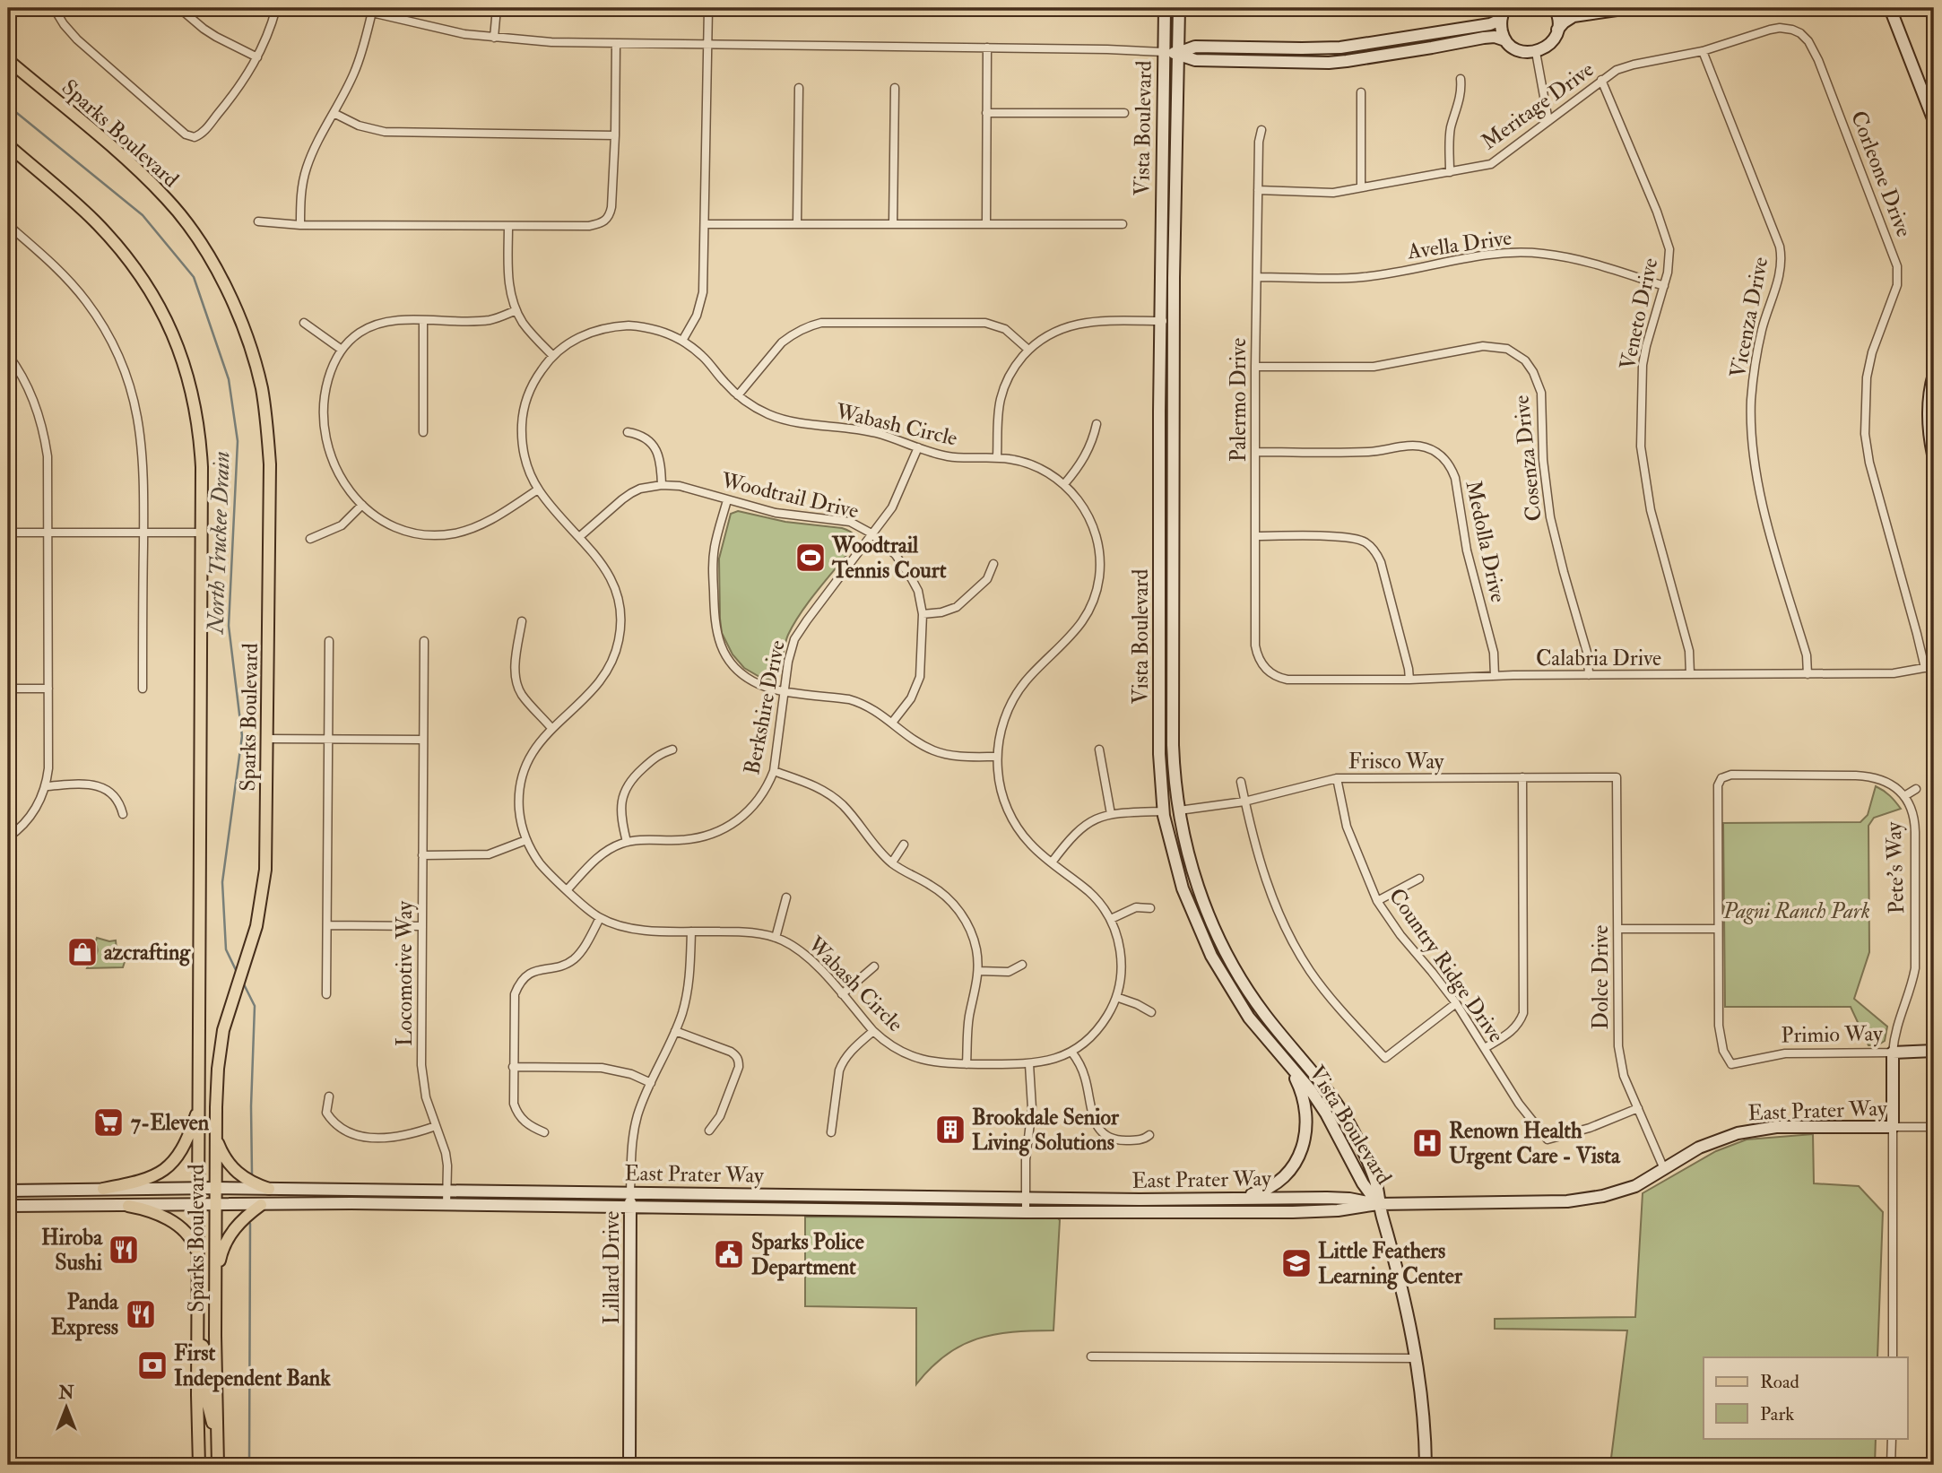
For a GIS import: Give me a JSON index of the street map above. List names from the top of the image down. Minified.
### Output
{"streets":{"main road":["Vista Boulevard","Sparks Boulevard","Pete's Way","Primio Way","East Prater Way","Lillard Drive"],"street":["Meritage Drive","Corleone Drive","Avella Drive","Veneto Drive","Vicenza Drive","Palermo Drive","Wabash Circle","Cosenza Drive","Woodtrail Drive","Medolla Drive","Calabria Drive","Berkshire Drive","Frisco Way","Country Ridge Drive","Locomotive Way","Dolce Drive"]},"crossings":[["Meritage Drive","Corleone Drive"],["Meritage Drive","Veneto Drive"],["Meritage Drive","Vicenza Drive"],["Meritage Drive","Palermo Drive"],["Vista Boulevard","Frisco Way"],["Vista Boulevard","East Prater Way"],["Sparks Boulevard","East Prater Way"],["Corleone Drive","Calabria Drive"],["Avella Drive","Veneto Drive"],["Avella Drive","Palermo Drive"],["Veneto Drive","Calabria Drive"],["Vicenza Drive","Calabria Drive"],["Palermo Drive","Cosenza Drive"],["Palermo Drive","Medolla Drive"],["Palermo Drive","Calabria Drive"],["Wabash Circle","Woodtrail Drive"],["Wabash Circle","Berkshire Drive"],["Wabash Circle","Lillard Drive"],["Cosenza Drive","Calabria Drive"],["Woodtrail Drive","Berkshire Drive"],["Medolla Drive","Calabria Drive"],["Frisco Way","Country Ridge Drive"],["Frisco Way","Dolce Drive"],["Pete's Way","Primio Way"],["Pete's Way","East Prater Way"],["Country Ridge Drive","Dolce Drive"],["Locomotive Way","East Prater Way"],["Dolce Drive","East Prater Way"],["East Prater Way","Lillard Drive"]],"water":["North Truckee Drain"],"parks":["Pagni Ranch Park"],"places":{"sports":["Woodtrail Tennis Court"],"shop":["azcrafting"],"supermarket":["7-Eleven"],"building":["Brookdale Senior Living Solutions"],"hospital":["Renown Health Urgent Care - Vista"],"restaurant":["Hiroba Sushi","Panda Express"],"public building":["Sparks Police Department"],"school or university":["Little Feathers Learning Center"],"bank":["First Independent Bank"]},"legend":["Road","Park"],"north":"top"}
